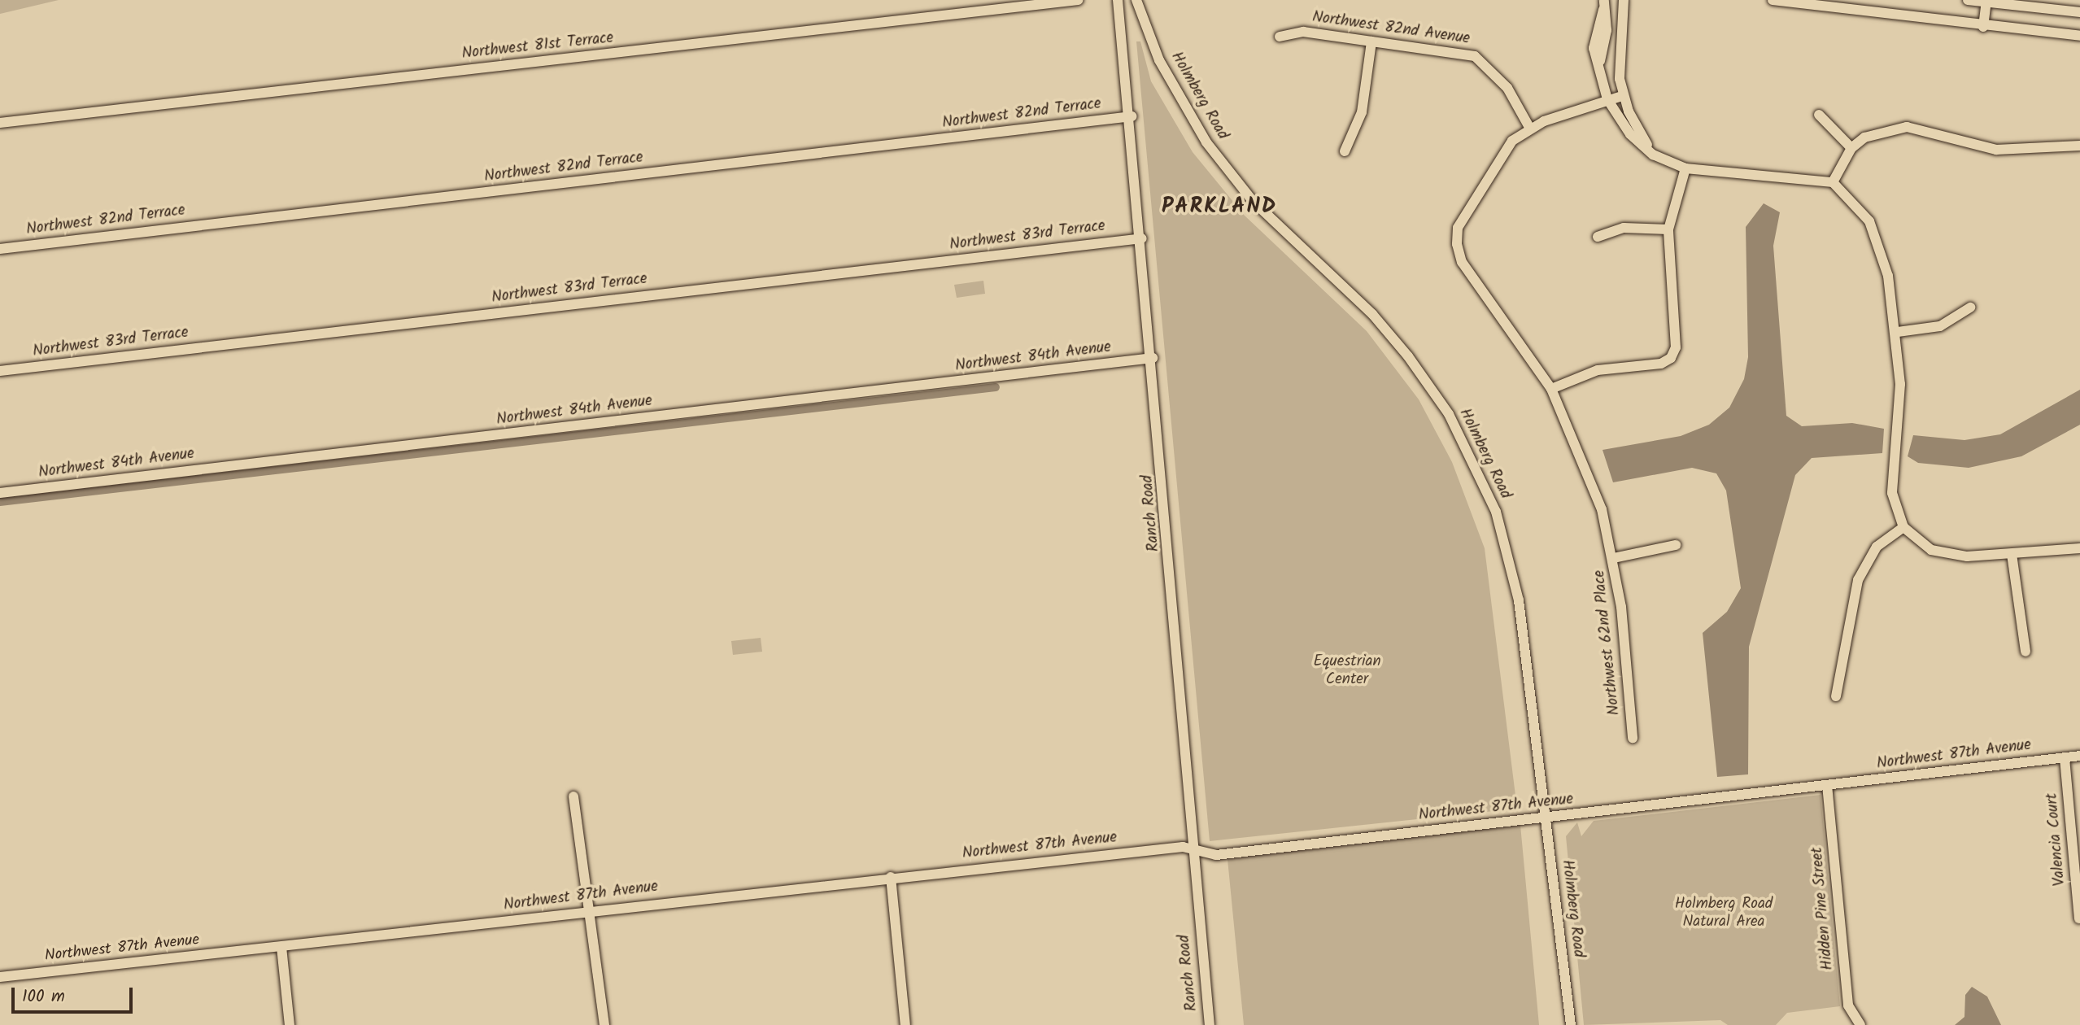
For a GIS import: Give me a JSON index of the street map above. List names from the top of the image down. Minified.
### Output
{"streets":{"street":["Northwest 82nd Avenue","Northwest 81st Terrace","Holmberg Road","Northwest 82nd Terrace","Northwest 83rd Terrace","Northwest 84th Avenue","Ranch Road","Northwest 62nd Place","Northwest 87th Avenue","Valencia Court","Hidden Pine Street"]},"crossings":[["Northwest 82nd Avenue","Northwest 62nd Place"],["Holmberg Road","Northwest 87th Avenue"],["Northwest 82nd Terrace","Ranch Road"],["Northwest 83rd Terrace","Ranch Road"],["Northwest 84th Avenue","Ranch Road"],["Ranch Road","Northwest 87th Avenue"],["Northwest 87th Avenue","Valencia Court"],["Northwest 87th Avenue","Hidden Pine Street"]],"districts":["PARKLAND"],"parks":["Equestrian Center","Holmberg Road Natural Area"],"scale_bar":"100 m"}
